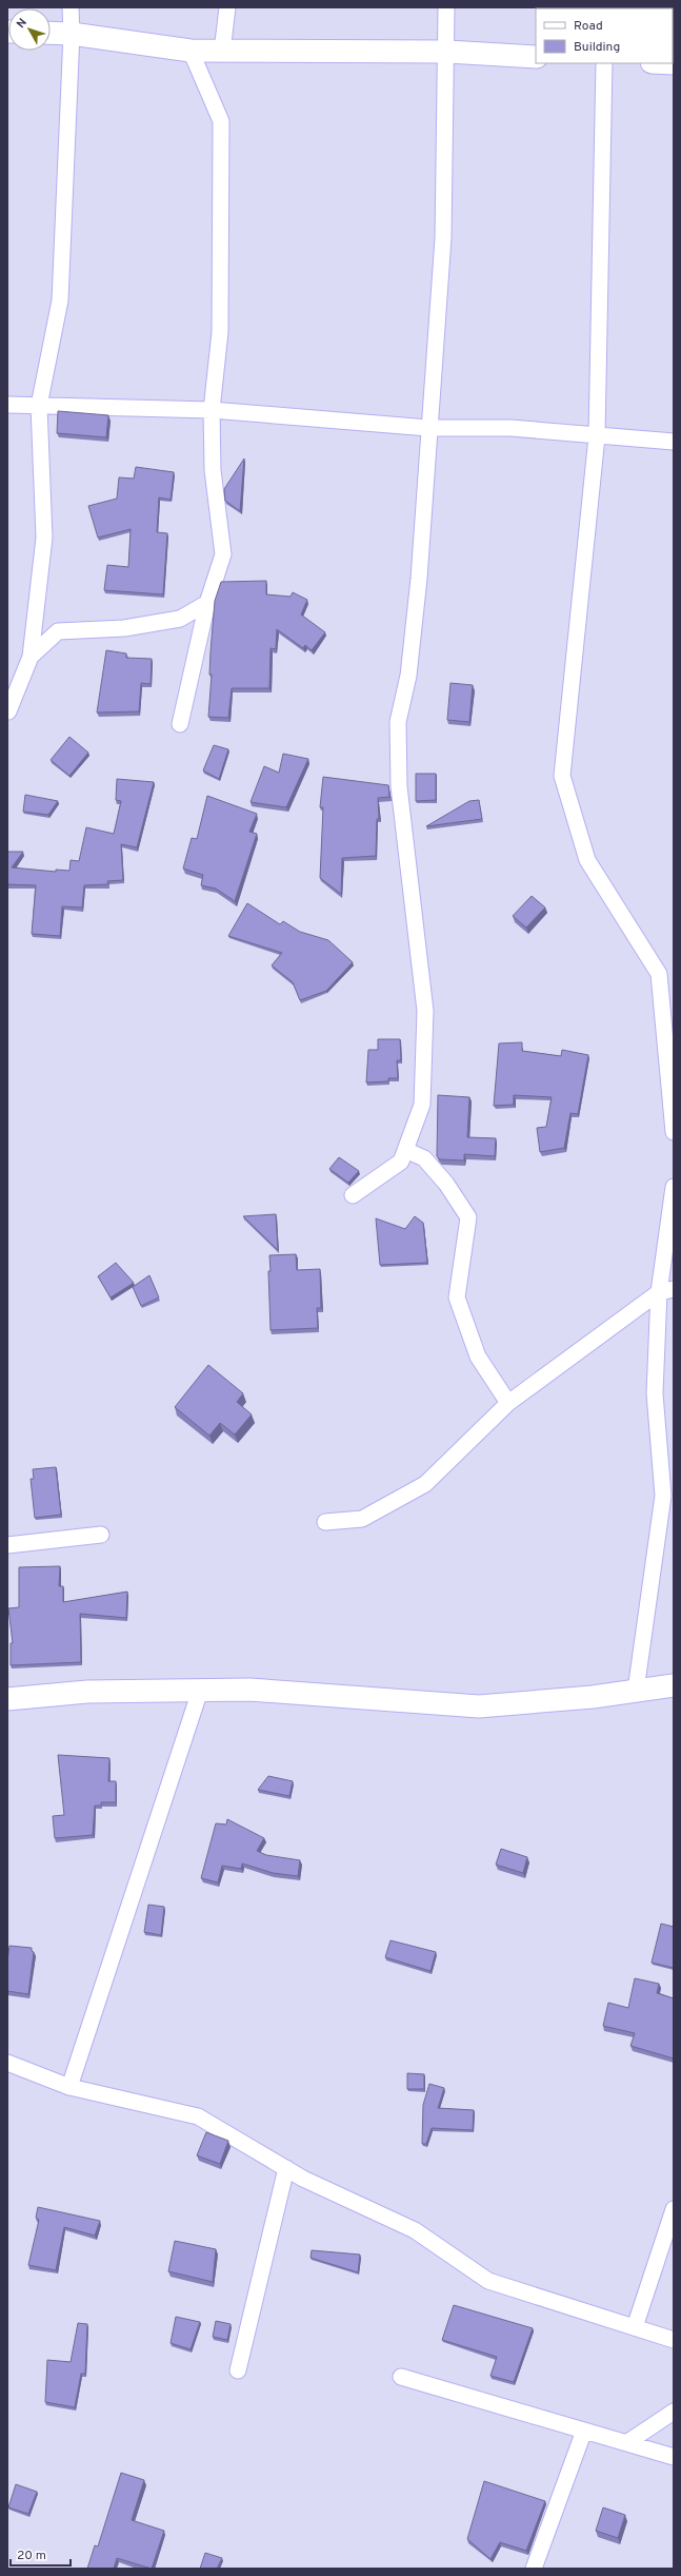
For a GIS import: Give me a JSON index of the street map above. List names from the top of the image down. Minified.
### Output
{"legend":["Road","Building"],"scale_bar":"20 m","north":"top left"}
